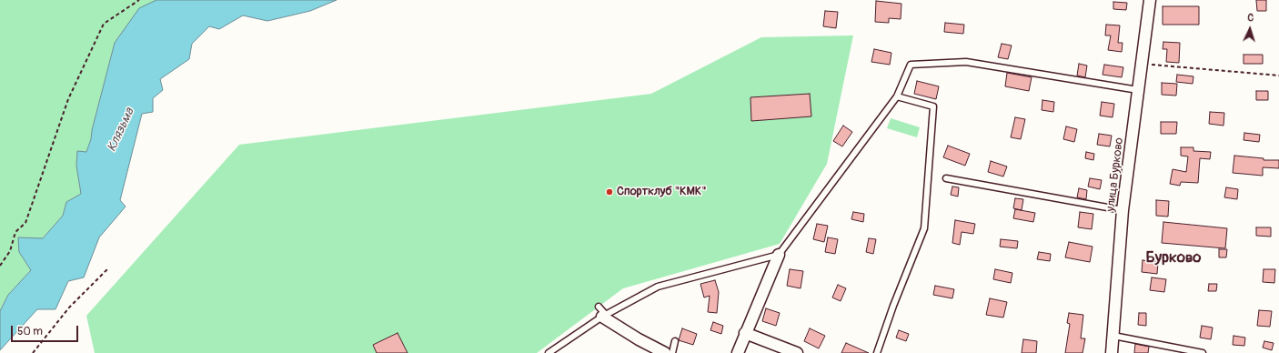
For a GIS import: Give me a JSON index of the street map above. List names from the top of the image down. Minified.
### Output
{"streets":{"street":["улица Бурково"]},"districts":["Бурково"],"water":["Клязьма"],"places":["Спортклуб \"КМК\""],"scale_bar":"50 m","north":"top"}
